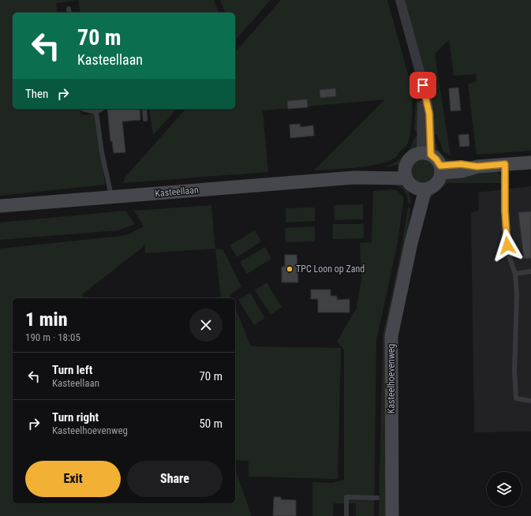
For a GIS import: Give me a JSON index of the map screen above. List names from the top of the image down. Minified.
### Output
{"streets":{"street":["Kasteellaan","Kasteelhoevenweg"]},"crossings":[["Kasteellaan","Kasteelhoevenweg"]],"places":["TPC Loon op Zand"],"page":{"turn":["70 m","Kasteellaan"],"then":"Then","heading":["1 min","190 m · 18:05"],"list":[{"name":"Turn left","note":"Kasteellaan","value":"70 m"},{"name":"Turn right","note":"Kasteelhoevenweg","value":"50 m"}],"buttons":["Exit","Share"]}}
